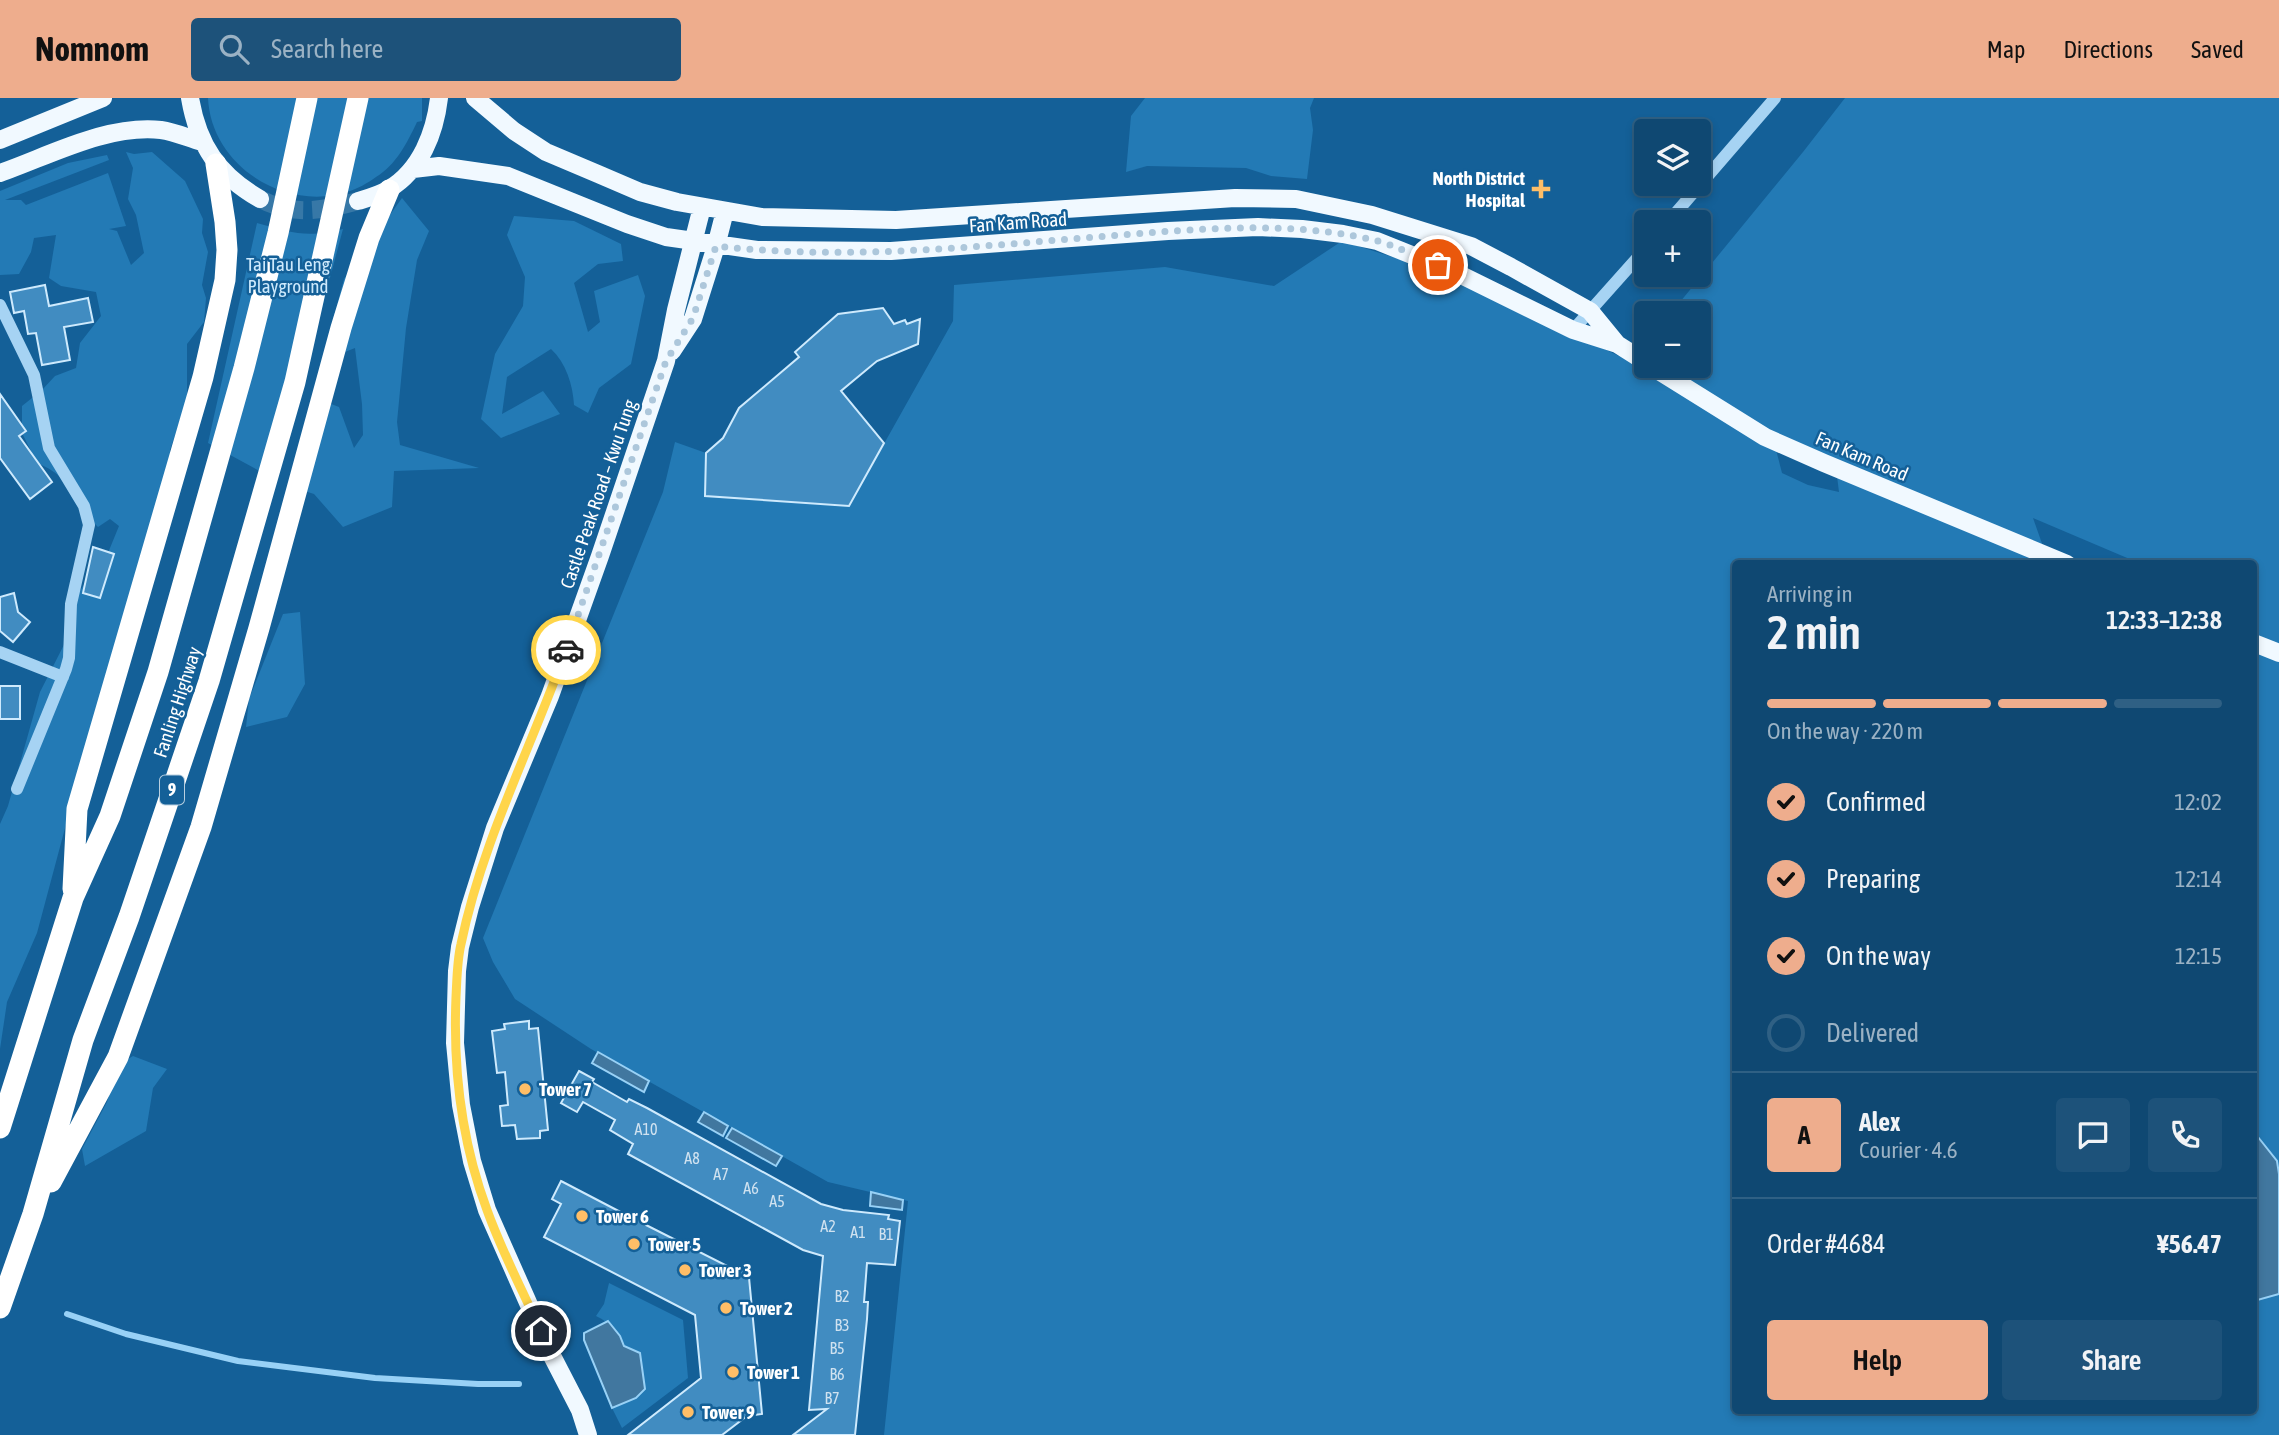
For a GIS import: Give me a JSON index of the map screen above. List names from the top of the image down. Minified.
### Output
{"streets":{"highway":["Fanling Highway","9"],"main road":["Fan Kam Road","Castle Peak Road – Kwu Tung"]},"crossings":[["Fan Kam Road","Castle Peak Road – Kwu Tung"]],"parks":["Tai Tau Leng Playground"],"places":{"health":["North District Hospital"],"other":["Tower 7","Tower 6","Tower 5","Tower 3","Tower 2","Tower 1","Tower 9"]},"house_numbers":["A10","A8","A7","A6","A5","A2","A1","B1","B2","B3","B5","B6","B7"],"page":{"header":"Nomnom","search":"Search here","nav":["Map","Directions","Saved"],"map_buttons":["+","−"],"heading":["2 min","Arriving in","12:33–12:38"],"panel":["Alex","Courier · 4.6","Order #4684","¥56.47"],"bar":"On the way · 220 m","list":[["Confirmed","12:02"],["Preparing","12:14"],["On the way","12:15"],"Delivered"],"round":"A","buttons":["Help","Share"]}}
